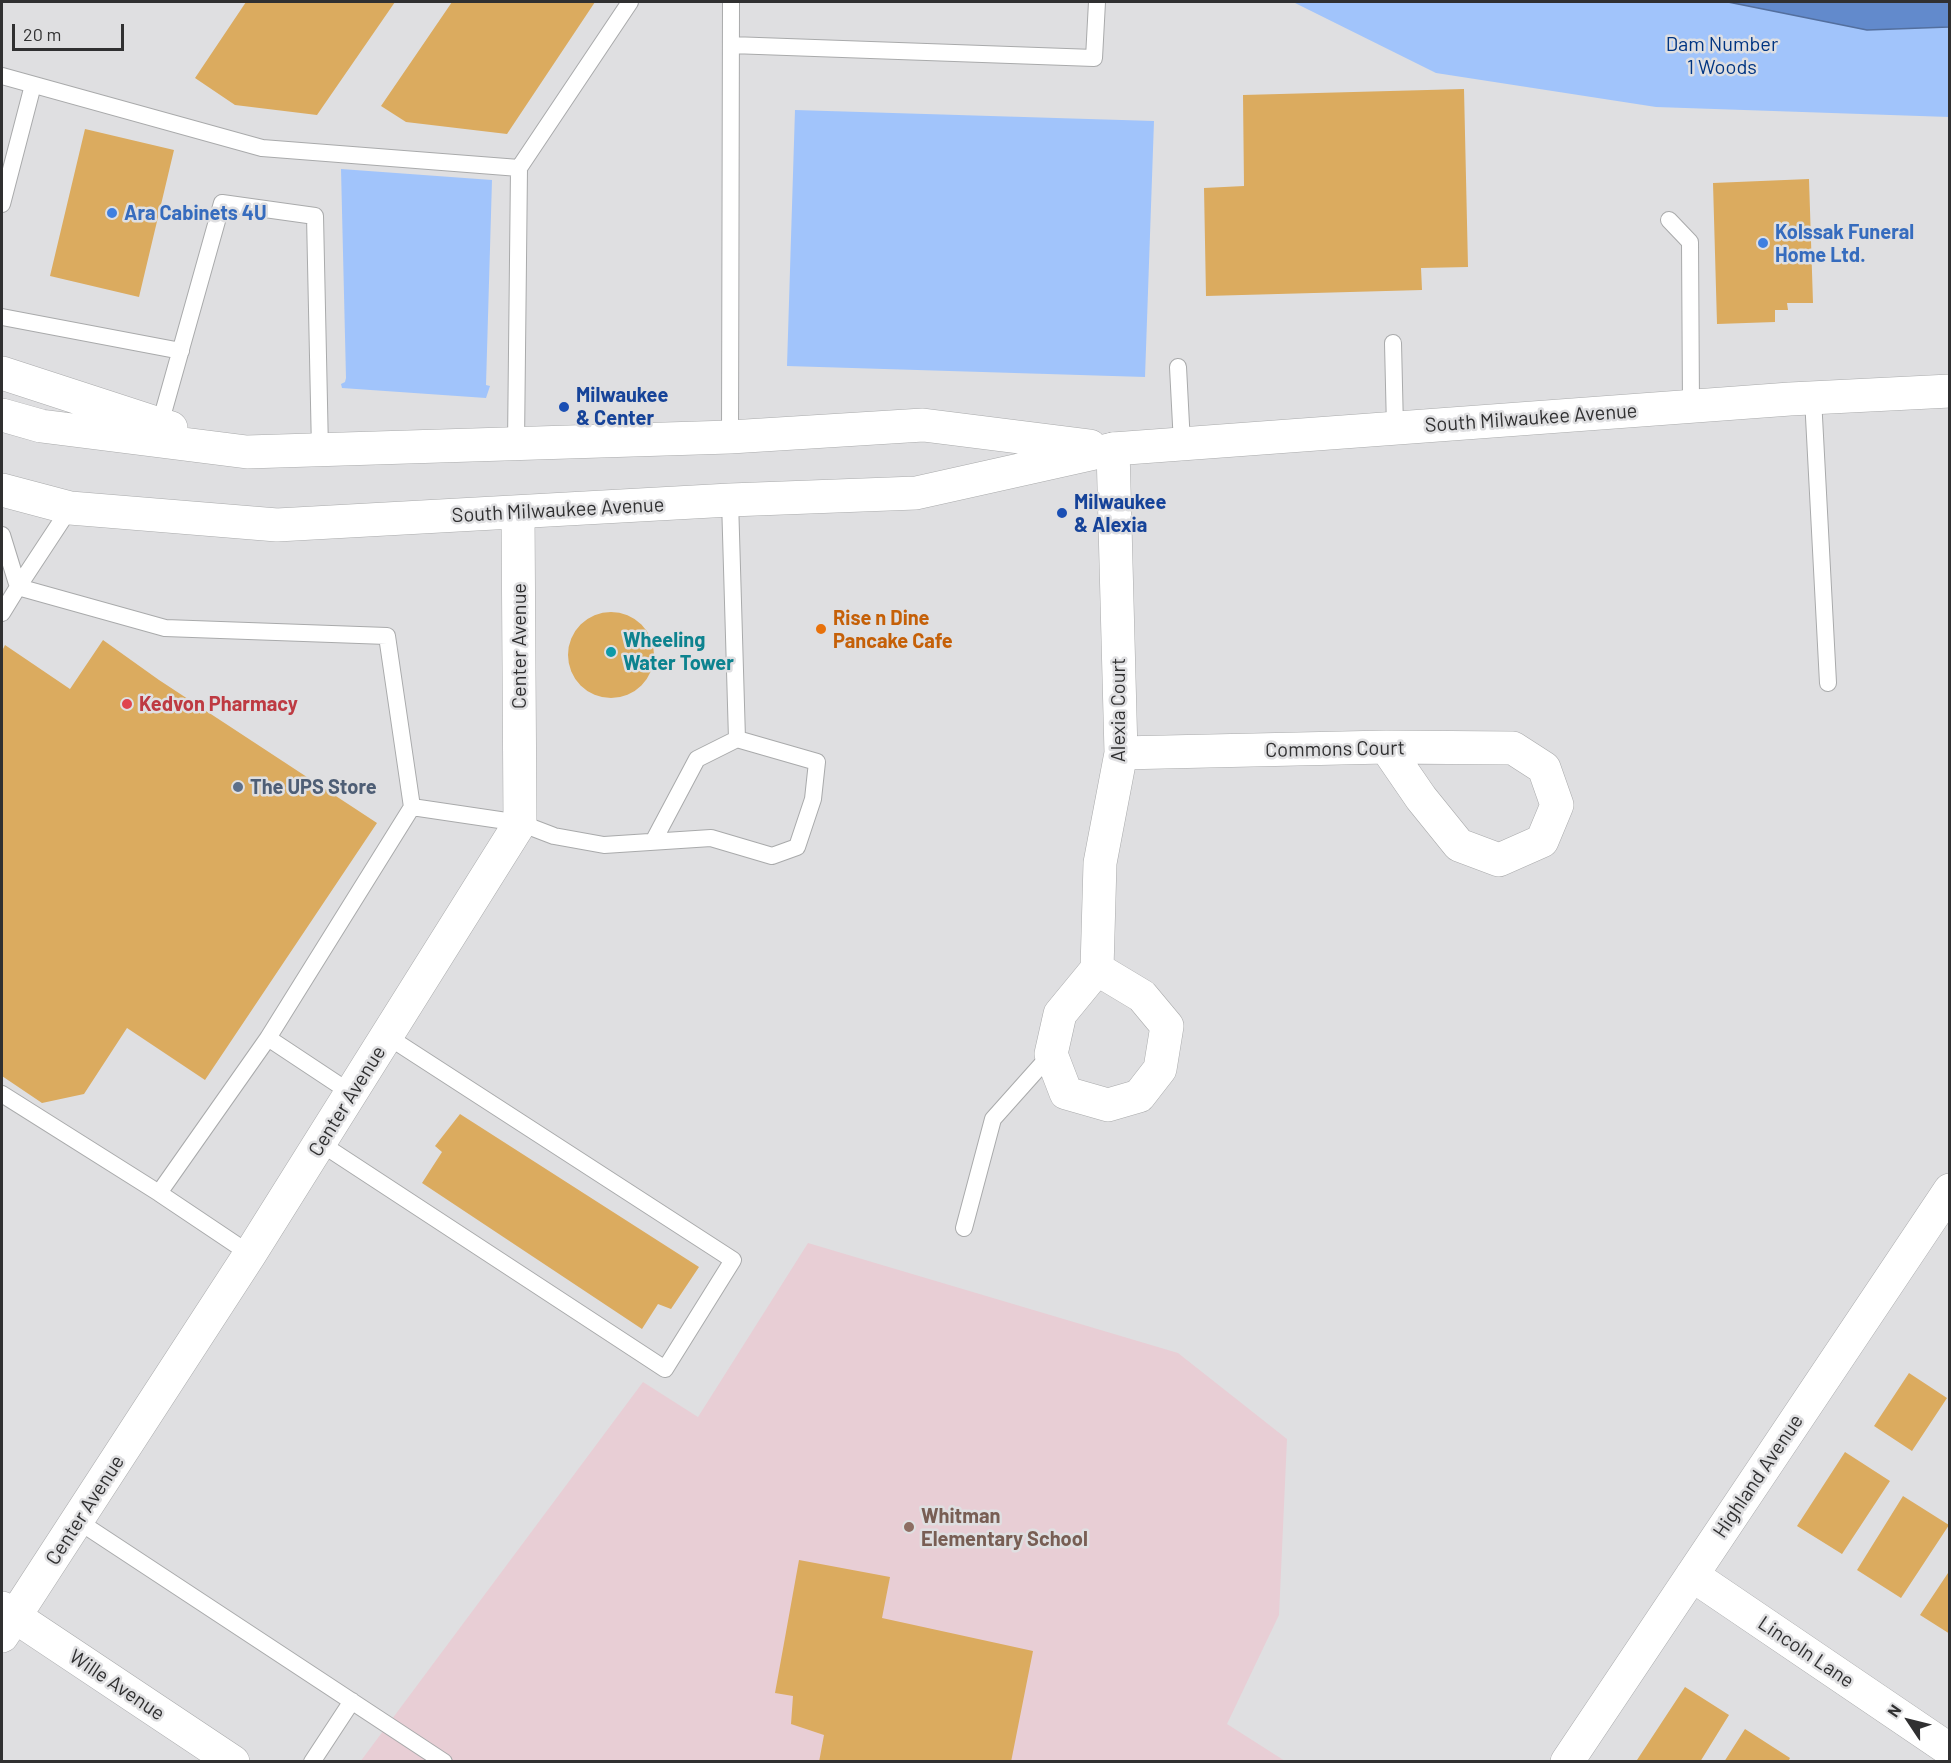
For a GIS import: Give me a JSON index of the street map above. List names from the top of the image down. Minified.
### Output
{"streets":{"street":["South Milwaukee Avenue","Center Avenue","Alexia Court","Commons Court","Highland Avenue","Lincoln Lane","Wille Avenue"]},"crossings":[["South Milwaukee Avenue","Center Avenue"],["South Milwaukee Avenue","Alexia Court"],["Center Avenue","Wille Avenue"],["Alexia Court","Commons Court"],["Highland Avenue","Lincoln Lane"]],"parks":["Dam Number 1 Woods"],"places":["Ara Cabinets 4U","Kolssak Funeral Home Ltd.","Milwaukee & Center","Milwaukee & Alexia","Rise n Dine Pancake Cafe","Wheeling Water Tower","Kedvon Pharmacy","The UPS Store","Whitman Elementary School"],"scale_bar":"20 m","north":"top left"}
